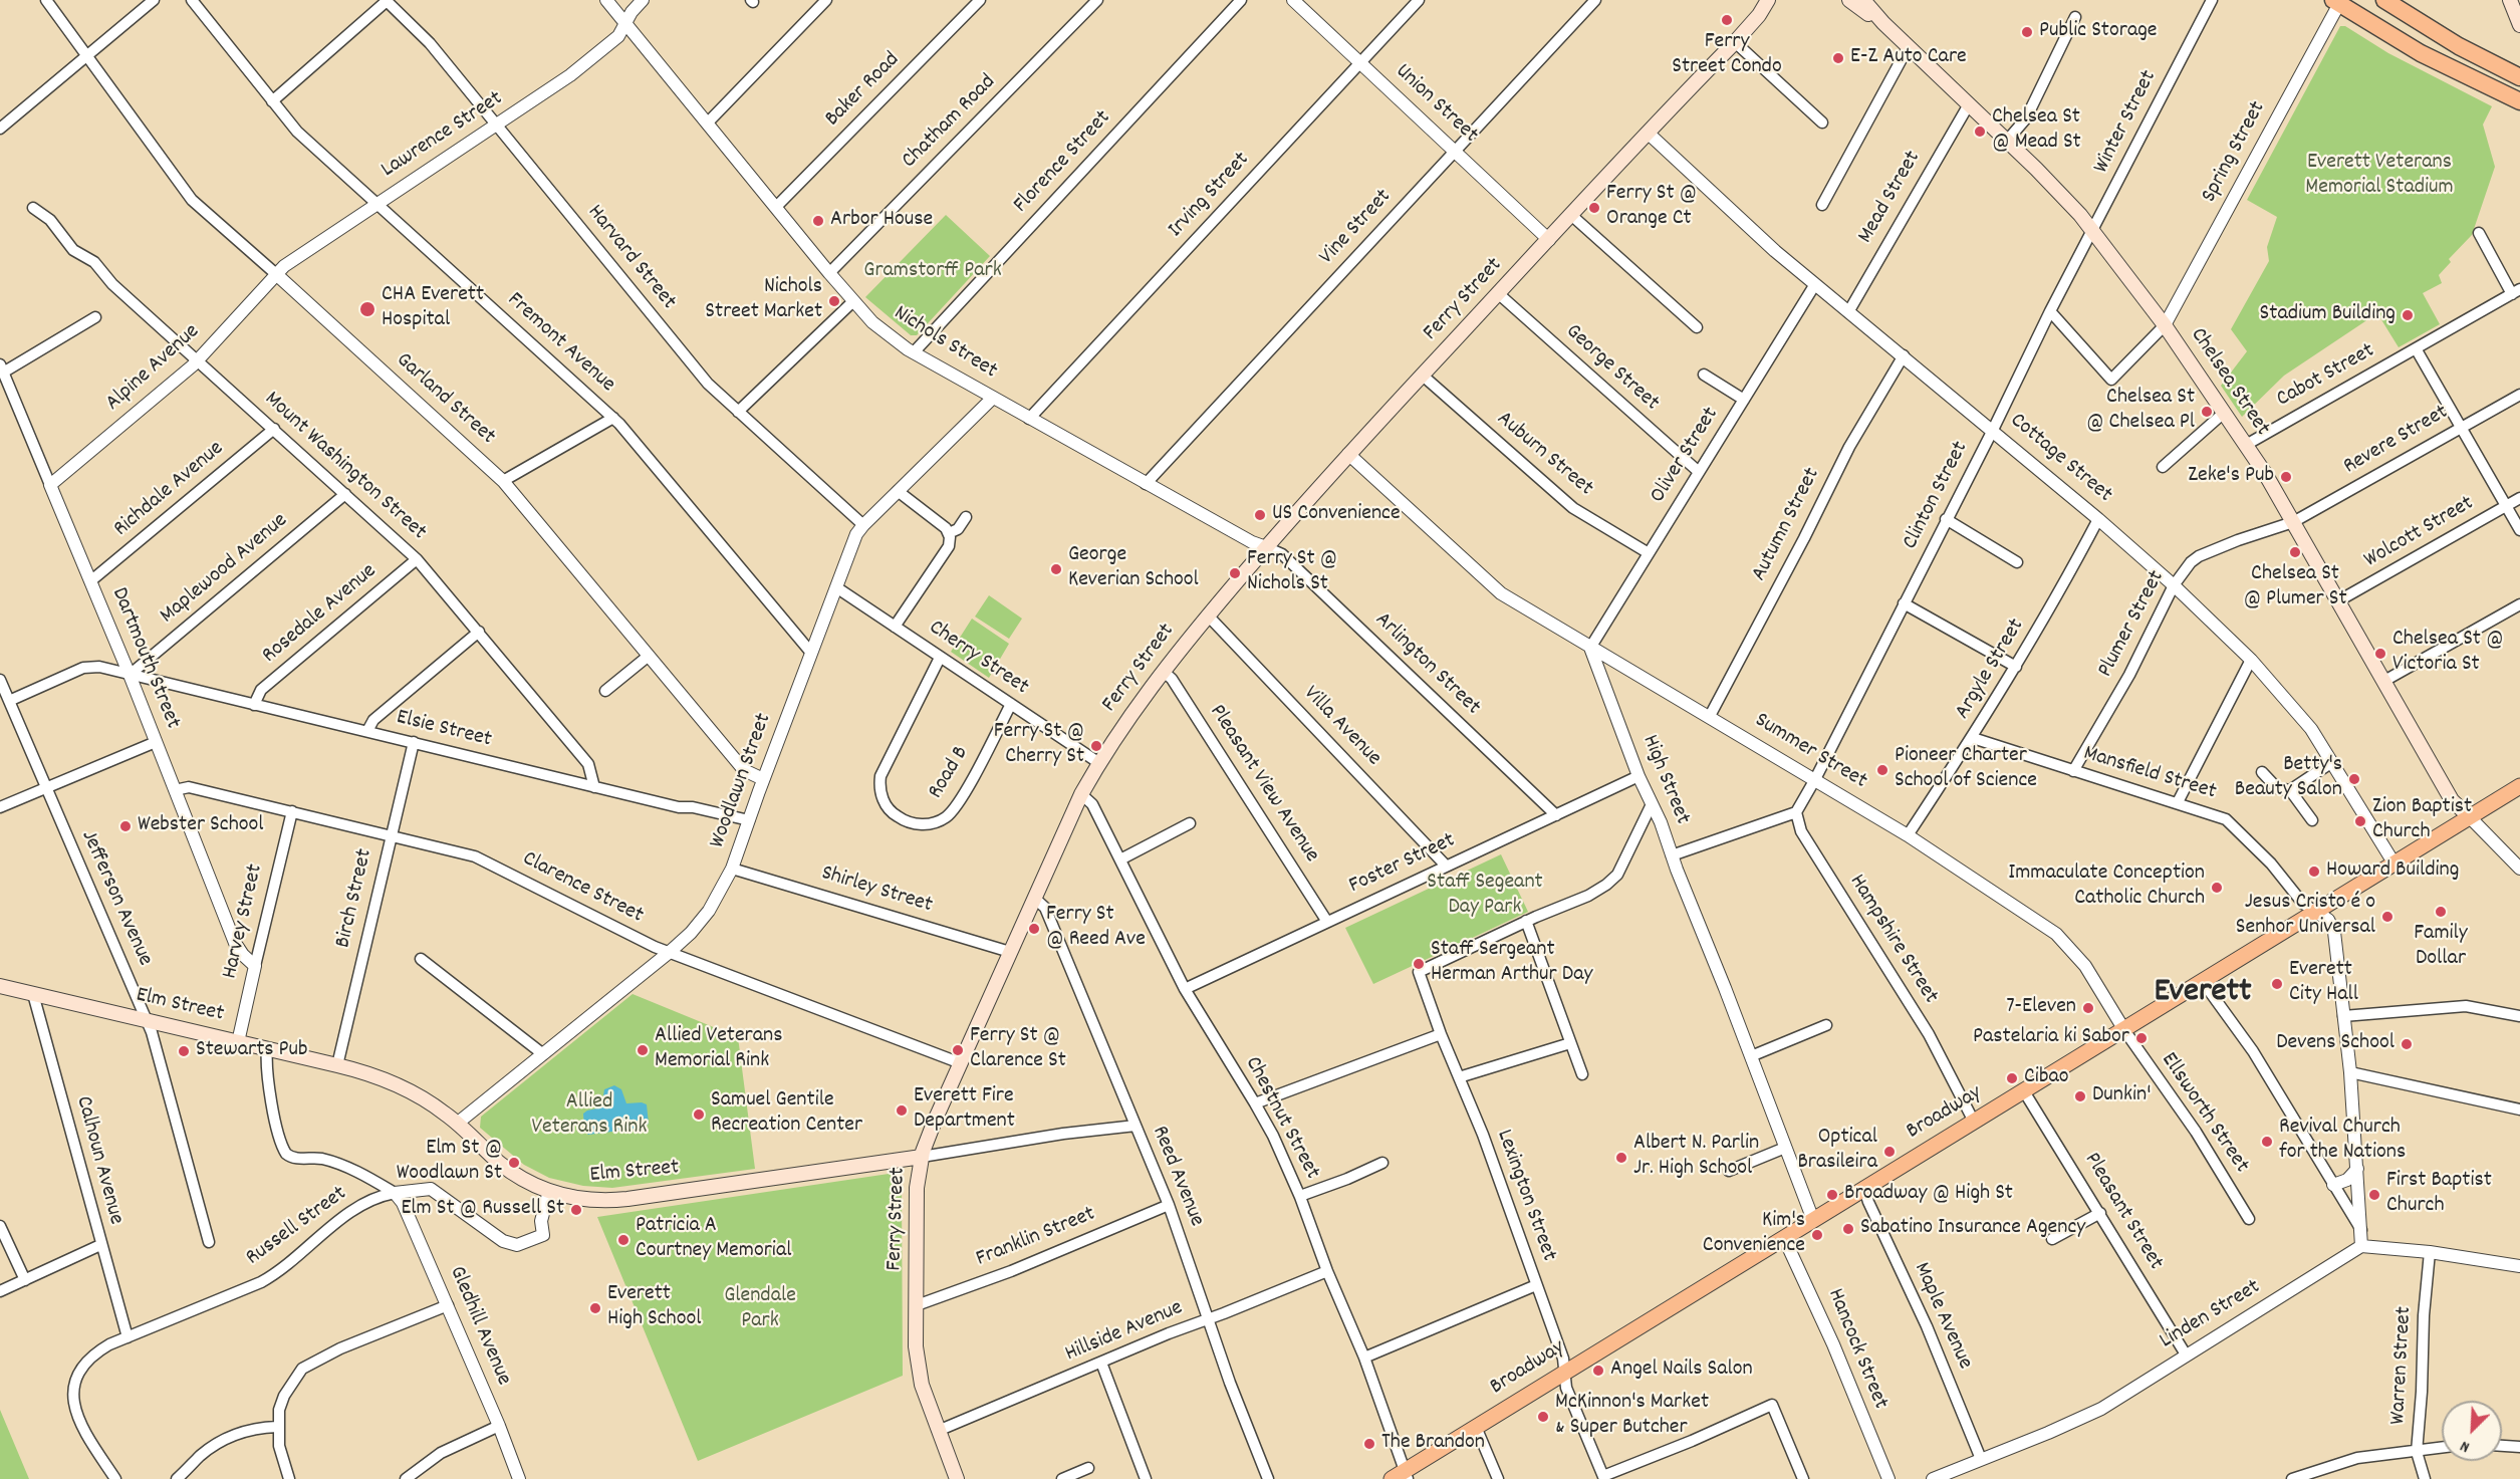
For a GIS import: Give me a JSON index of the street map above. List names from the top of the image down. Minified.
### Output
{"streets":{"main road":["Ferry Street","Chelsea Street","Elm Street","Broadway"],"street":["Baker Road","Union Street","Chatham Road","Winter Street","Lawrence Street","Spring Street","Florence Street","Irving Street","Mead Street","Vine Street","Harvard Street","Fremont Avenue","Nichols Street","Alpine Avenue","George Street","Cabot Street","Garland Street","Revere Street","Auburn Street","Oliver Street","Cottage Street","Mount Washington Street","Richdale Avenue","Clinton Street","Autumn Street","Wolcott Street","Maplewood Avenue","Rosedale Avenue","Plumer Street","Dartmouth Street","Cherry Street","Arlington Street","Argyle Street","Villa Avenue","Elsie Street","Summer Street","Road B","Mansfield Street","High Street","Woodlawn Street","Pleasant View Avenue","Foster Street","Clarence Street","Shirley Street","Jefferson Avenue","Birch Street","Harvey Street","Hampshire Street","Ellsworth Street","Chestnut Street","Calhoun Avenue","Reed Avenue","Lexington Street","Pleasant Street","Russell Street","Franklin Street","Linden Street","Maple Avenue","Gledhill Avenue","Hillside Avenue","Hancock Street","Warren Street"]},"crossings":[["Baker Road","Nichols Street"],["Union Street","Irving Street"],["Union Street","Vine Street"],["Union Street","Ferry Street"],["Chatham Road","Nichols Street"],["Winter Street","Chelsea Street"],["Winter Street","Clinton Street"],["Lawrence Street","Harvard Street"],["Lawrence Street","Fremont Avenue"],["Lawrence Street","Nichols Street"],["Lawrence Street","Alpine Avenue"],["Lawrence Street","Garland Street"],["Spring Street","Chelsea Street"],["Florence Street","Nichols Street"],["Irving Street","Nichols Street"],["Mead Street","Chelsea Street"],["Mead Street","Cottage Street"],["Vine Street","Nichols Street"],["Harvard Street","Woodlawn Street"],["Ferry Street","Nichols Street"],["Ferry Street","George Street"],["Ferry Street","Auburn Street"],["Ferry Street","Cottage Street"],["Ferry Street","Cherry Street"],["Ferry Street","Arlington Street"],["Ferry Street","Villa Avenue"],["Ferry Street","Pleasant View Avenue"],["Ferry Street","Clarence Street"],["Ferry Street","Shirley Street"],["Ferry Street","Elm Street"],["Ferry Street","Chestnut Street"],["Ferry Street","Reed Avenue"],["Ferry Street","Franklin Street"],["Ferry Street","Hillside Avenue"],["Fremont Avenue","Woodlawn Street"],["Nichols Street","Arlington Street"],["Nichols Street","Woodlawn Street"],["Alpine Avenue","Garland Street"],["Alpine Avenue","Mount Washington Street"],["Alpine Avenue","Dartmouth Street"],["George Street","Oliver Street"],["Cabot Street","Chelsea Street"],["Chelsea Street","Revere Street"],["Chelsea Street","Clinton Street"],["Chelsea Street","Wolcott Street"],["Chelsea Street","Plumer Street"],["Chelsea Street","Broadway"],["Garland Street","Woodlawn Street"],["Revere Street","Plumer Street"],["Auburn Street","Oliver Street"],["Oliver Street","Cottage Street"],["Oliver Street","Summer Street"],["Oliver Street","High Street"],["Cottage Street","Clinton Street"],["Cottage Street","Autumn Street"],["Cottage Street","Plumer Street"],["Cottage Street","Argyle Street"],["Cottage Street","Broadway"],["Mount Washington Street","Richdale Avenue"],["Mount Washington Street","Maplewood Avenue"],["Mount Washington Street","Rosedale Avenue"],["Mount Washington Street","Elsie Street"],["Richdale Avenue","Dartmouth Street"],["Clinton Street","Summer Street"],["Autumn Street","Summer Street"],["Maplewood Avenue","Dartmouth Street"],["Maplewood Avenue","Elsie Street"],["Rosedale Avenue","Elsie Street"],["Plumer Street","Mansfield Street"],["Dartmouth Street","Elsie Street"],["Dartmouth Street","Clarence Street"],["Dartmouth Street","Harvey Street"],["Cherry Street","Road B"],["Cherry Street","Woodlawn Street"],["Arlington Street","Foster Street"],["Argyle Street","Summer Street"],["Argyle Street","Mansfield Street"],["Villa Avenue","Foster Street"],["Elsie Street","Woodlawn Street"],["Elsie Street","Jefferson Avenue"],["Elsie Street","Birch Street"],["Summer Street","High Street"],["Summer Street","Broadway"],["Summer Street","Ellsworth Street"],["Mansfield Street","Broadway"],["High Street","Foster Street"],["High Street","Broadway"],["Woodlawn Street","Clarence Street"],["Woodlawn Street","Shirley Street"],["Woodlawn Street","Elm Street"],["Pleasant View Avenue","Foster Street"],["Foster Street","Chestnut Street"],["Clarence Street","Birch Street"],["Clarence Street","Harvey Street"],["Jefferson Avenue","Elm Street"],["Birch Street","Elm Street"],["Harvey Street","Elm Street"],["Hampshire Street","Broadway"],["Elm Street","Calhoun Avenue"],["Elm Street","Reed Avenue"],["Elm Street","Russell Street"],["Broadway","Ellsworth Street"],["Broadway","Chestnut Street"],["Broadway","Lexington Street"],["Broadway","Pleasant Street"],["Broadway","Maple Avenue"],["Broadway","Hancock Street"],["Chestnut Street","Hillside Avenue"],["Calhoun Avenue","Russell Street"],["Reed Avenue","Franklin Street"],["Reed Avenue","Hillside Avenue"],["Pleasant Street","Linden Street"],["Russell Street","Gledhill Avenue"],["Linden Street","Maple Avenue"]],"districts":["Everett"],"parks":["Everett Veterans Memorial Stadium","Gramstorff Park","Staff Segeant Day Park","Allied Veterans Rink","Glendale Park"],"places":["Ferry Street Condo","Public Storage","E-Z Auto Care","Chelsea St @ Mead St","Ferry St @ Orange Ct","Arbor House","Nichols Street Market","CHA Everett Hospital","Stadium Building","Chelsea St @ Chelsea Pl","Zeke's Pub","US Convenience","Chelsea St @ Plumer St","George Keverian School","Ferry St @ Nichols St","Chelsea St @ Victoria St","Ferry St @ Cherry St","Pioneer Charter School of Science","Betty's Beauty Salon","Zion Baptist Church","Webster School","Howard Building","Immaculate Conception Catholic Church","Family Dollar","Jesus Cristo é o Senhor Universal","Ferry St @ Reed Ave","Staff Sergeant Herman Arthur Day","Everett City Hall","7-Eleven","Pastelaria ki Sabor","Devens School","Allied Veterans Memorial Rink","Ferry St @ Clarence St","Stewarts Pub","Cibao","Dunkin'","Everett Fire Department","Samuel Gentile Recreation Center","Revival Church for the Nations","Optical Brasileira","Albert N. Parlin Jr. High School","Elm St @ Woodlawn St","Broadway @ High St","First Baptist Church","Elm St @ Russell St","Sabatino Insurance Agency","Kim's Convenience","Patricia A Courtney Memorial","Everett High School","Angel Nails Salon","McKinnon's Market & Super Butcher","The Brandon"],"north":"bottom left"}
